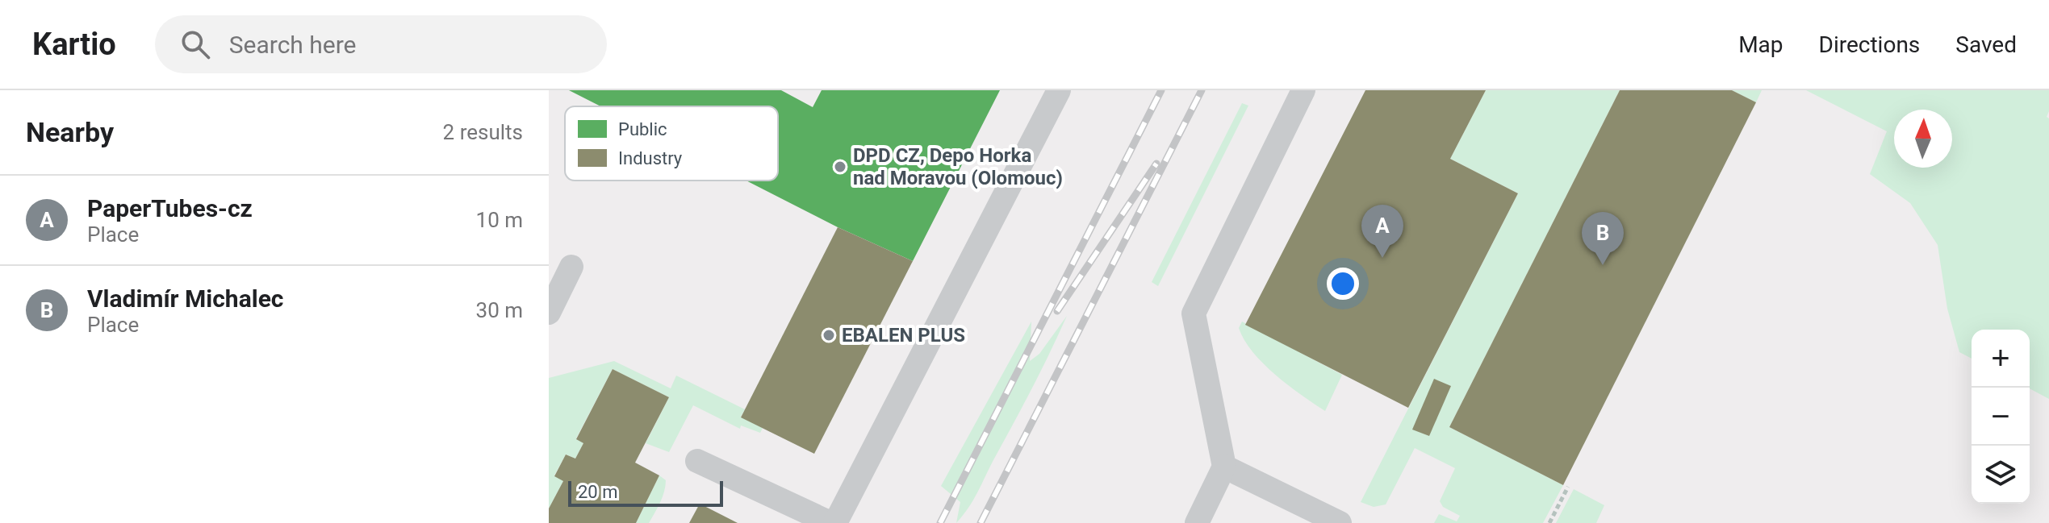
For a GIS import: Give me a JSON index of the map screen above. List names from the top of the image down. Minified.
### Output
{"places":["DPD CZ, Depo Horka nad Moravou (Olomouc)","EBALEN PLUS"],"legend":["Public","Industry"],"scale_bar":"20 m","north":"top","page":{"header":"Kartio","search":"Search here","nav":["Map","Directions","Saved"],"heading":["Nearby","2 results"],"list":[{"mark":"A","name":"PaperTubes-cz","note":"Place","value":"10 m"},{"mark":"B","name":"Vladimír Michalec","note":"Place","value":"30 m"}],"pins":["A","B"],"map_buttons":["+","−"],"scale":"20 m"}}
